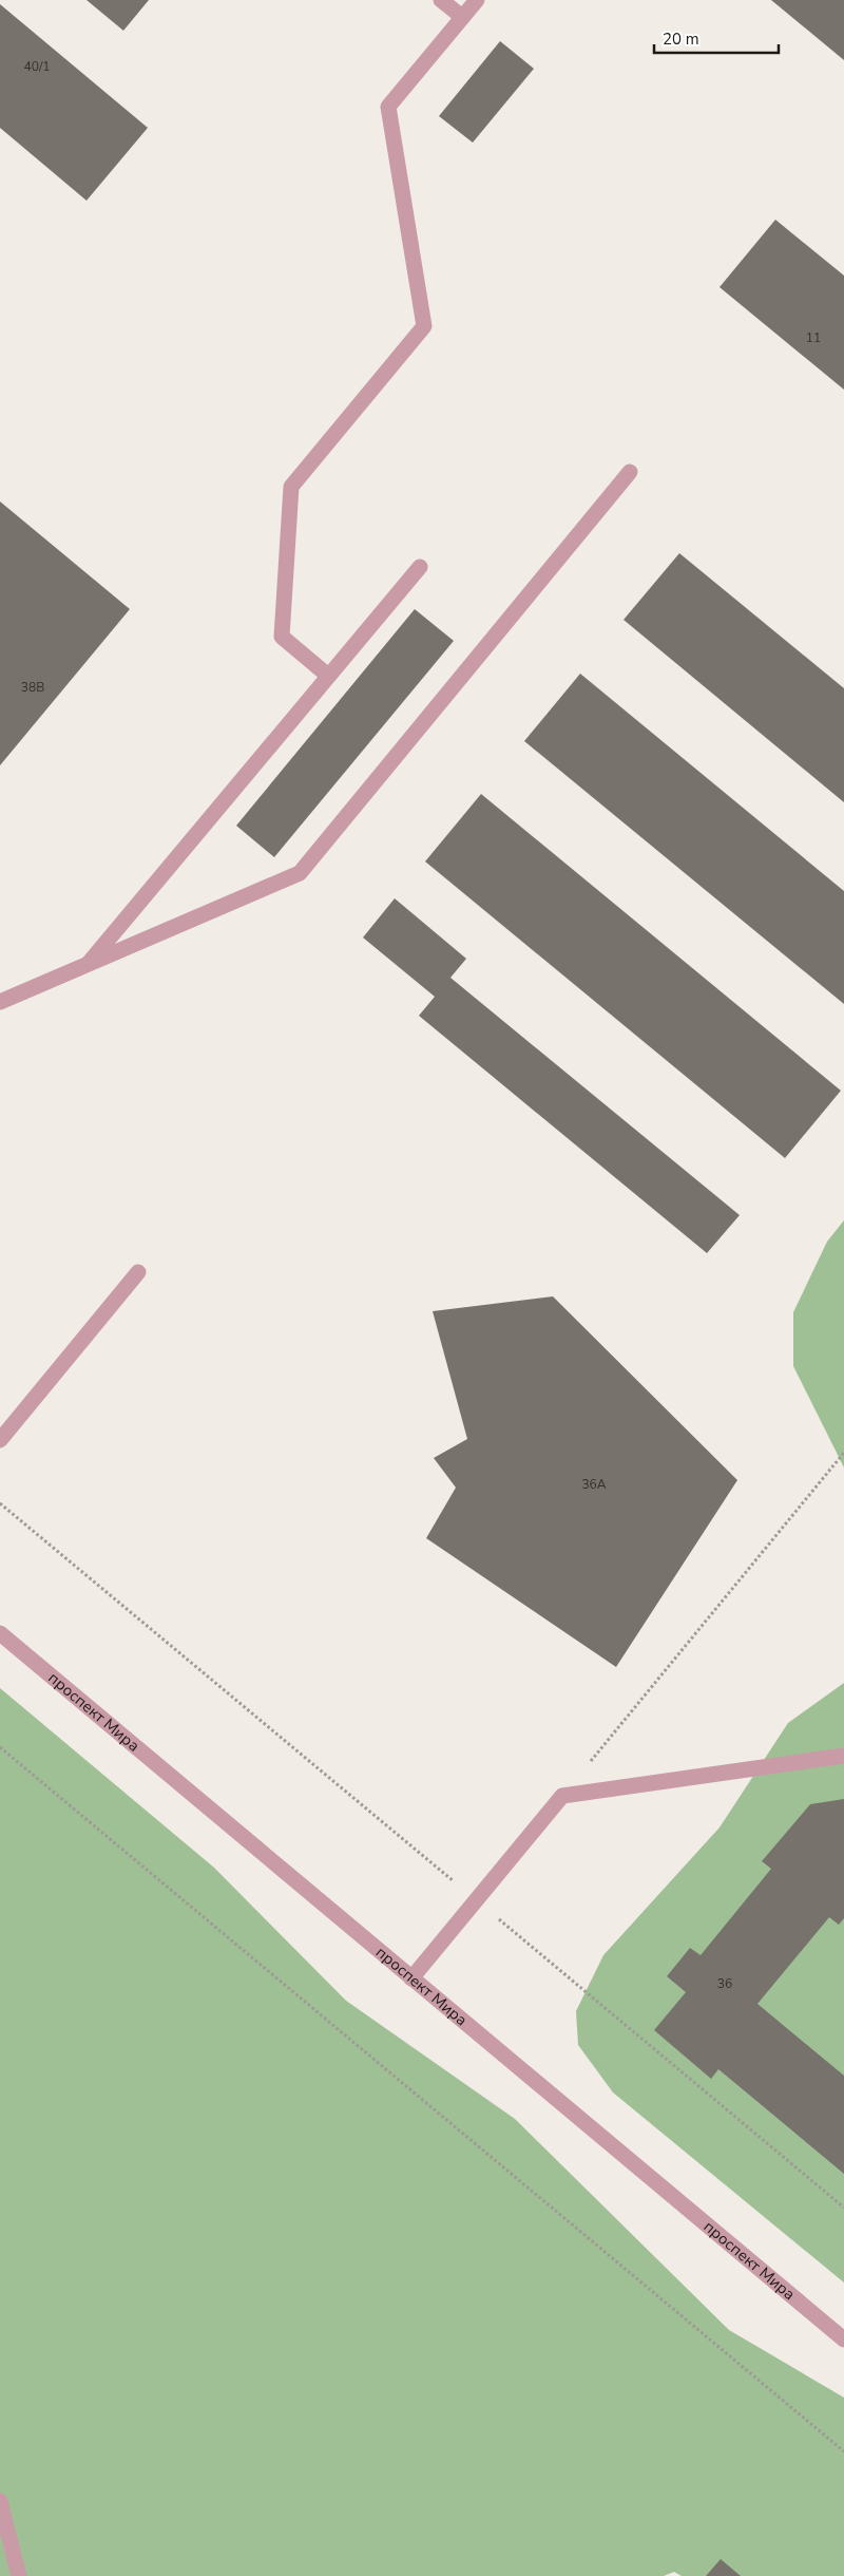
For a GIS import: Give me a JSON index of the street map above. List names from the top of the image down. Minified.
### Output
{"streets":{"street":["проспект Мира"]},"house_numbers":["40/1","11","38В","36А","36"],"scale_bar":"20 m"}
